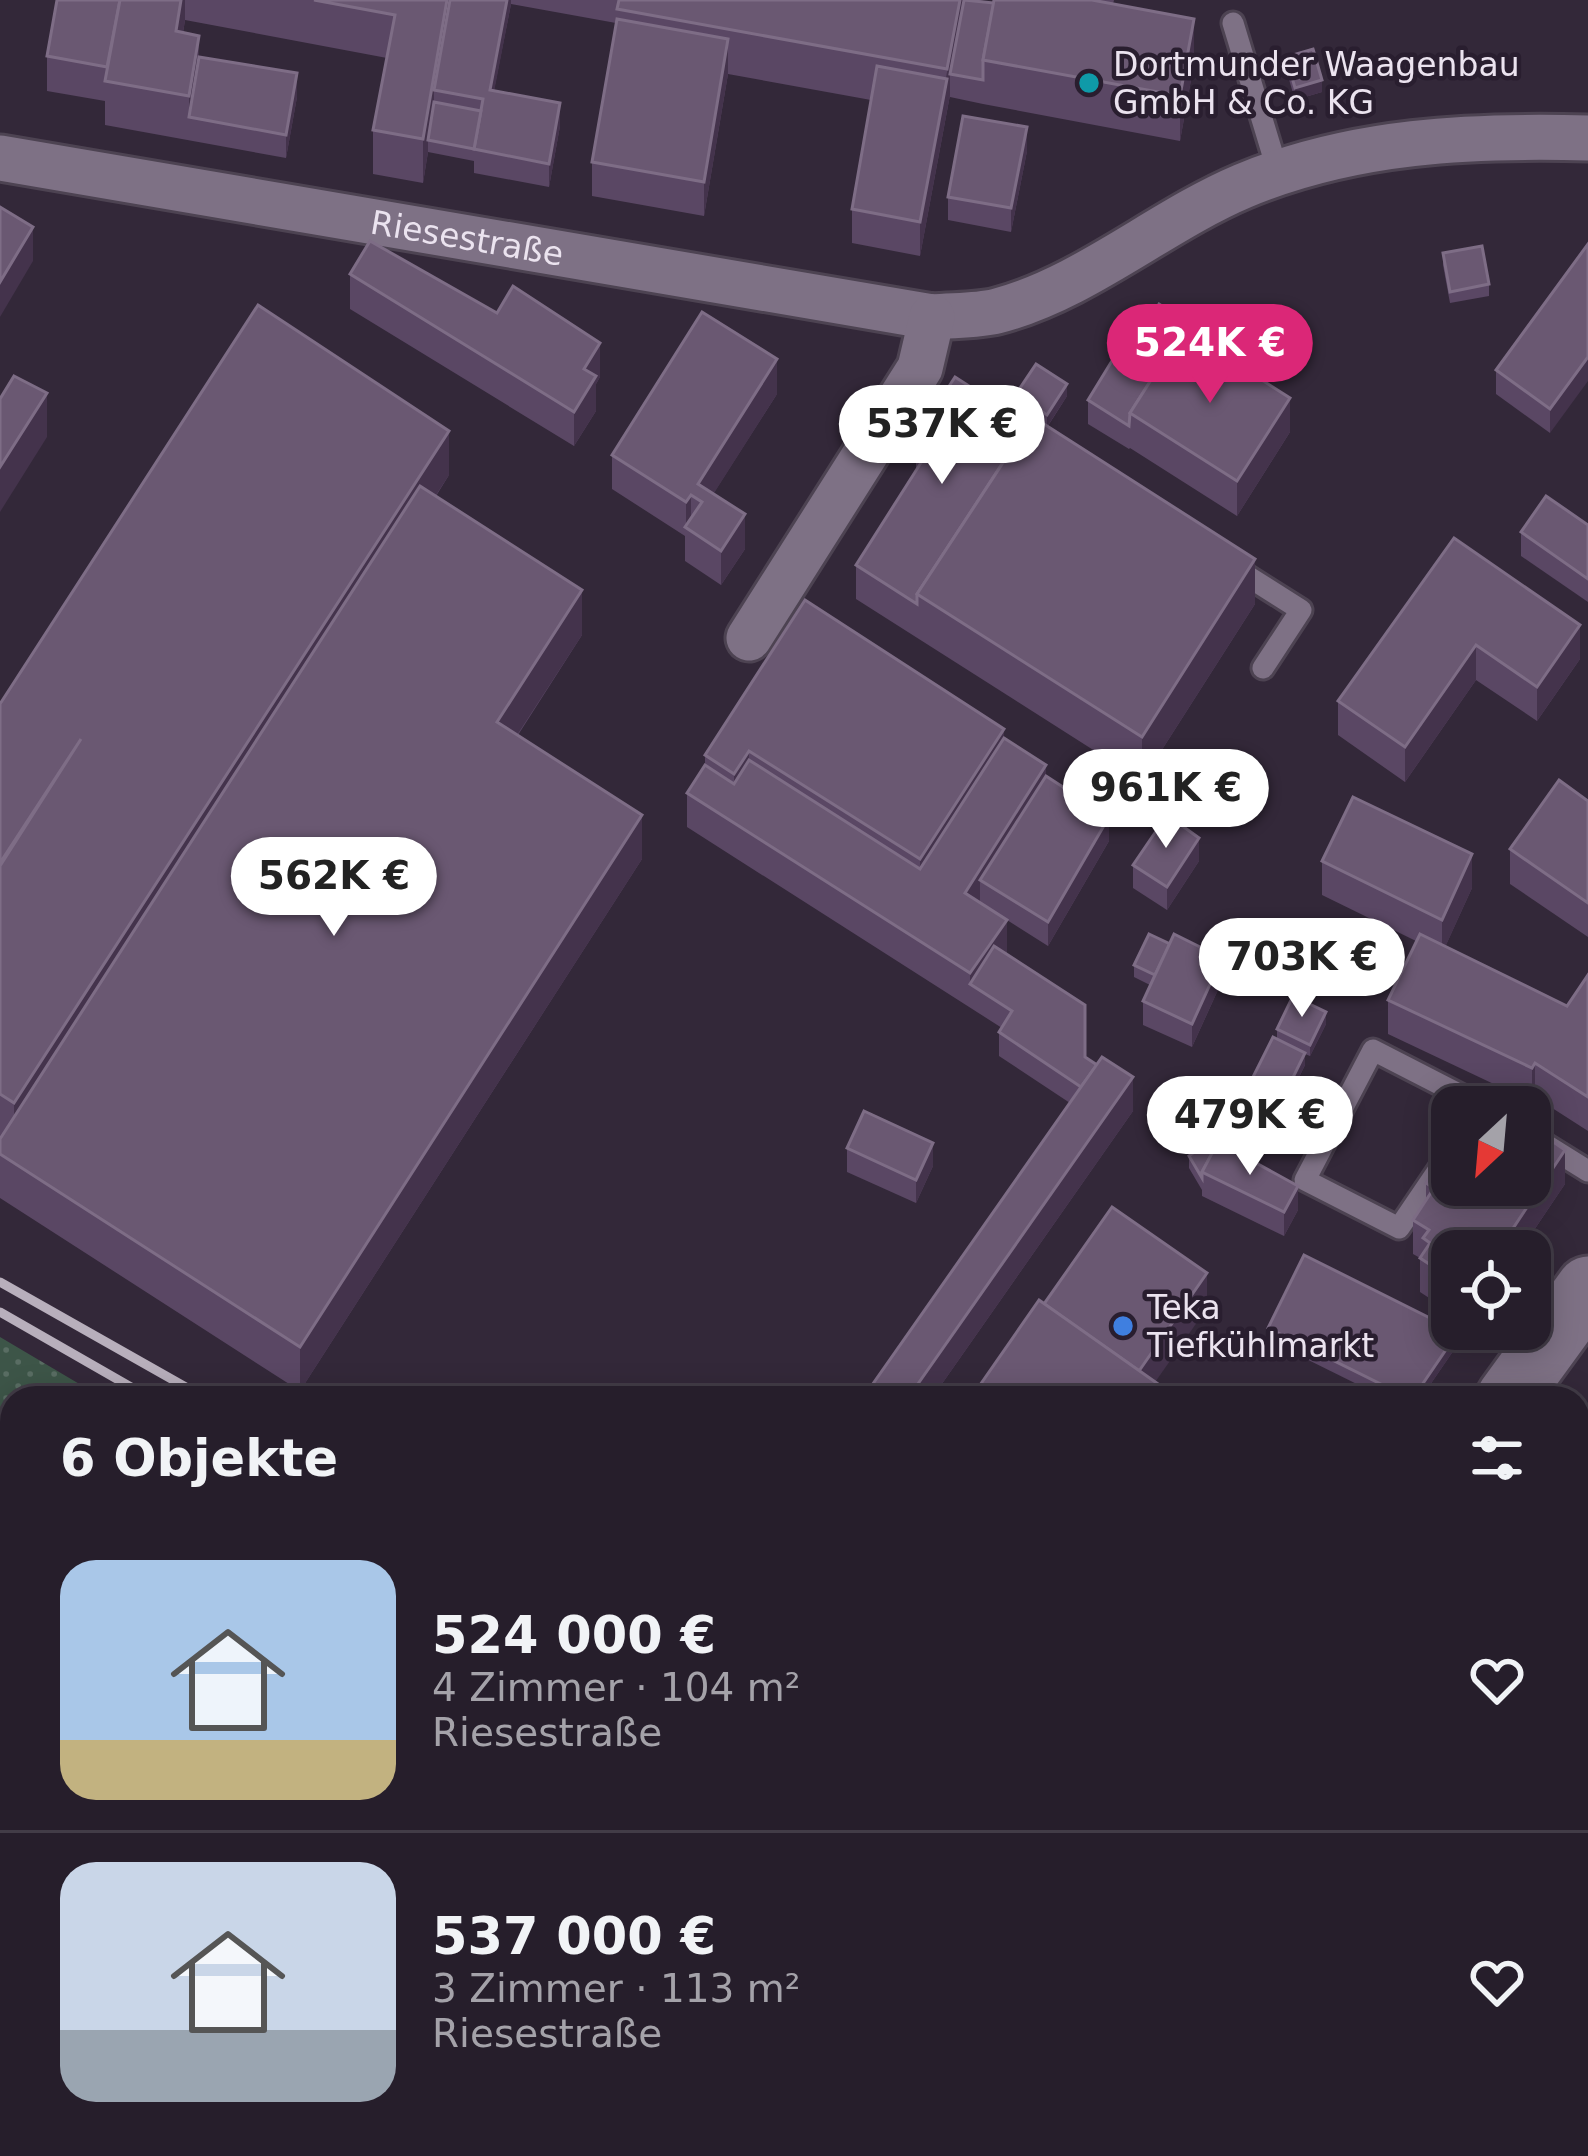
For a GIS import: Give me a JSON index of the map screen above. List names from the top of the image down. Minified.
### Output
{"streets":{"street":["Riesestraße"]},"places":["Dortmunder Waagenbau GmbH & Co. KG","Teka Tiefkühlmarkt"],"north":"bottom left","page":{"price":["524K €","537K €","961K €","562K €","703K €","479K €"],"heading":"6 Objekte","list":[{"name":"524 000 €","note":"4 Zimmer · 104 m² · Riesestraße"},{"name":"537 000 €","note":"3 Zimmer · 113 m² · Riesestraße"}]}}
